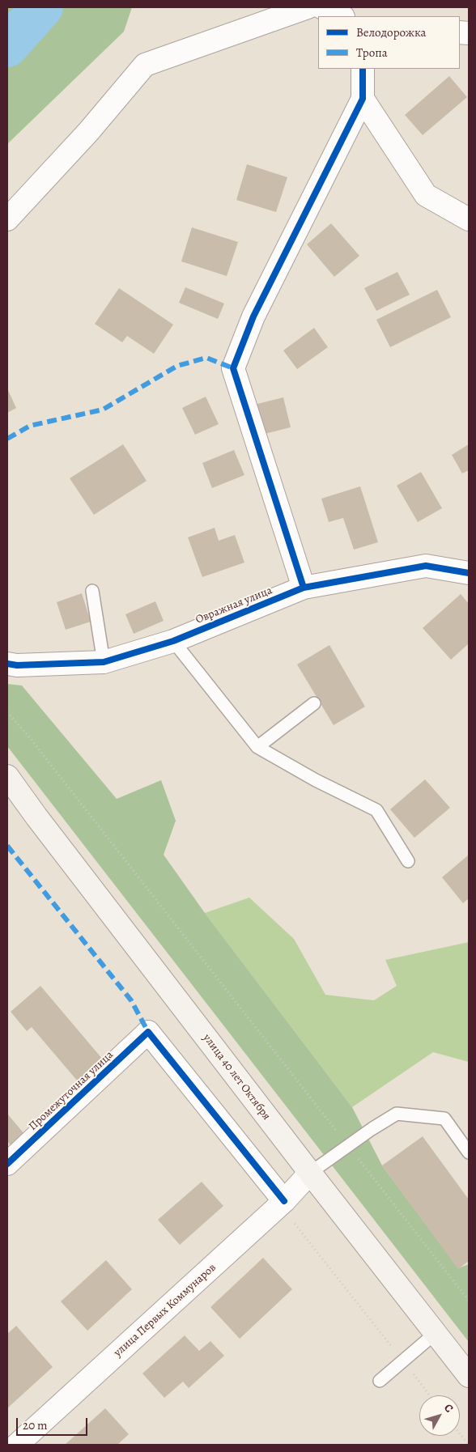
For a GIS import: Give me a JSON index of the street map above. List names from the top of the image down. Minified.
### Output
{"streets":{"main road":["улица 40 лет Октября"],"street":["Овражная улица","Промежуточная улица","улица Первых Коммунаров"]},"crossings":[["улица 40 лет Октября","улица Первых Коммунаров"],["Промежуточная улица","улица Первых Коммунаров"]],"legend":["Велодорожка","Тропа"],"scale_bar":"20 m","north":"top right"}
